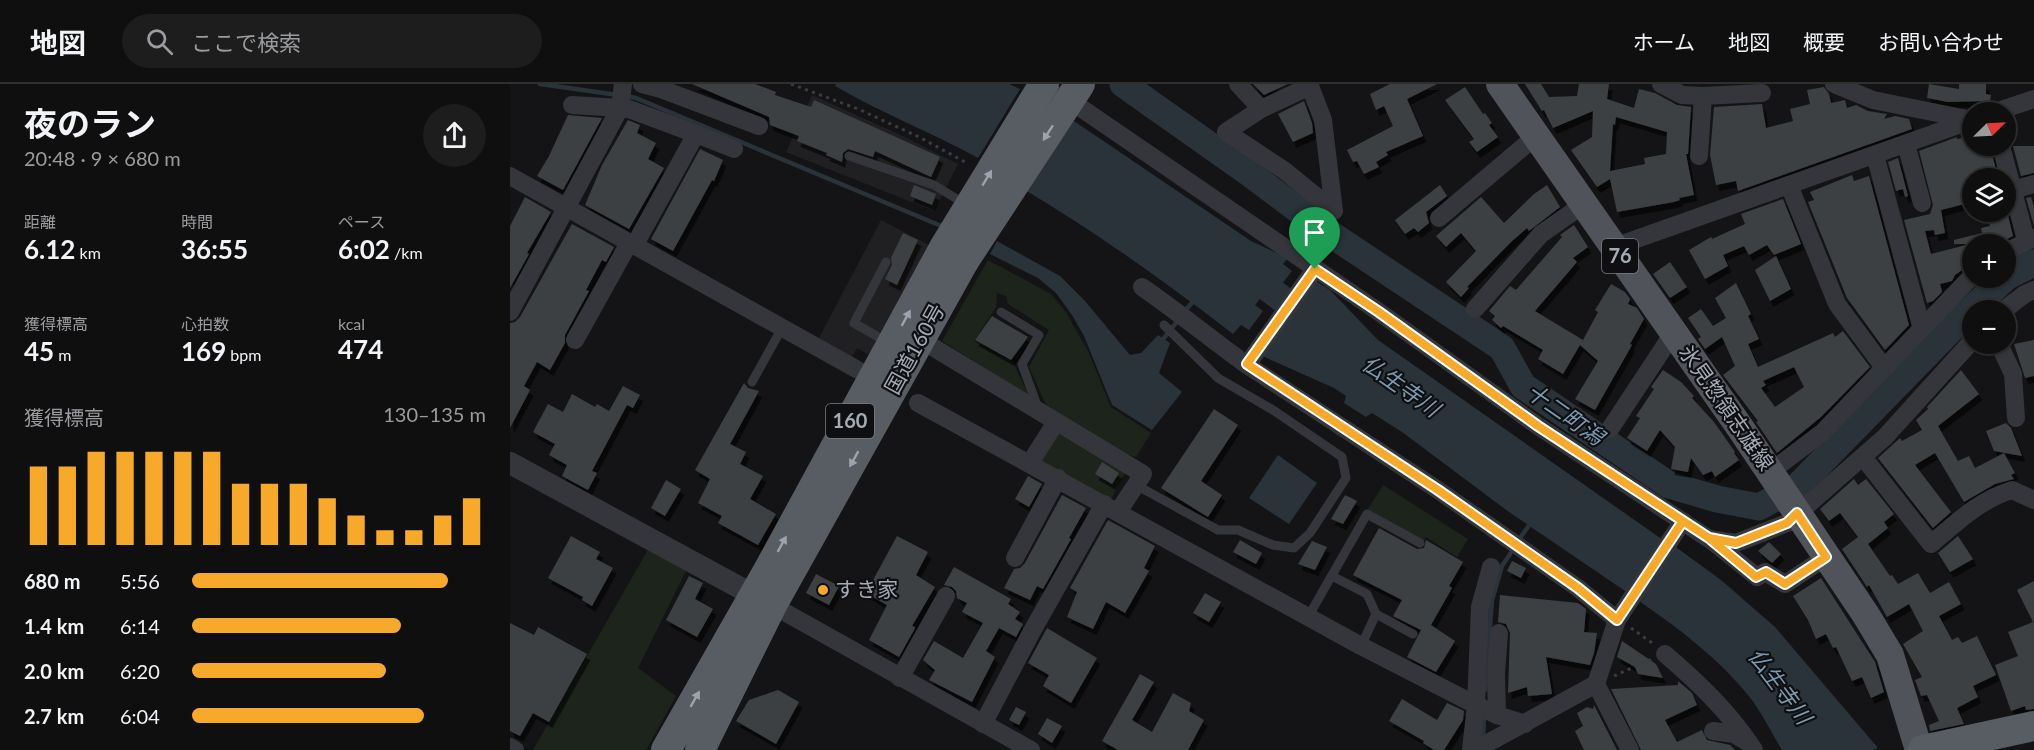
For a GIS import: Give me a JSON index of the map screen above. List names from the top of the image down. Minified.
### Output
{"streets":{"highway":["国道160号","160"],"main road":["76","氷見惣領志雄線"]},"water":["仏生寺川","十二町潟"],"places":["すき家"],"north":"top right","page":{"header":"地図","search":"ここで検索","nav":["ホーム","地図","概要","お問い合わせ"],"heading":["夜のラン","20:48 · 9 × 680 m"],"map_buttons":["+","−"],"stats":[["距離","6.12 km"],["時間","36:55"],["ペース","6:02 /km"],["獲得標高","45 m"],["心拍数","169 bpm"],["kcal","474"]],"chart":["獲得標高","130–135 m"],"list":[{"name":"680 m","note":"5:56"},{"name":"1.4 km","note":"6:14"},{"name":"2.0 km","note":"6:20"},{"name":"2.7 km","note":"6:04"}]}}
